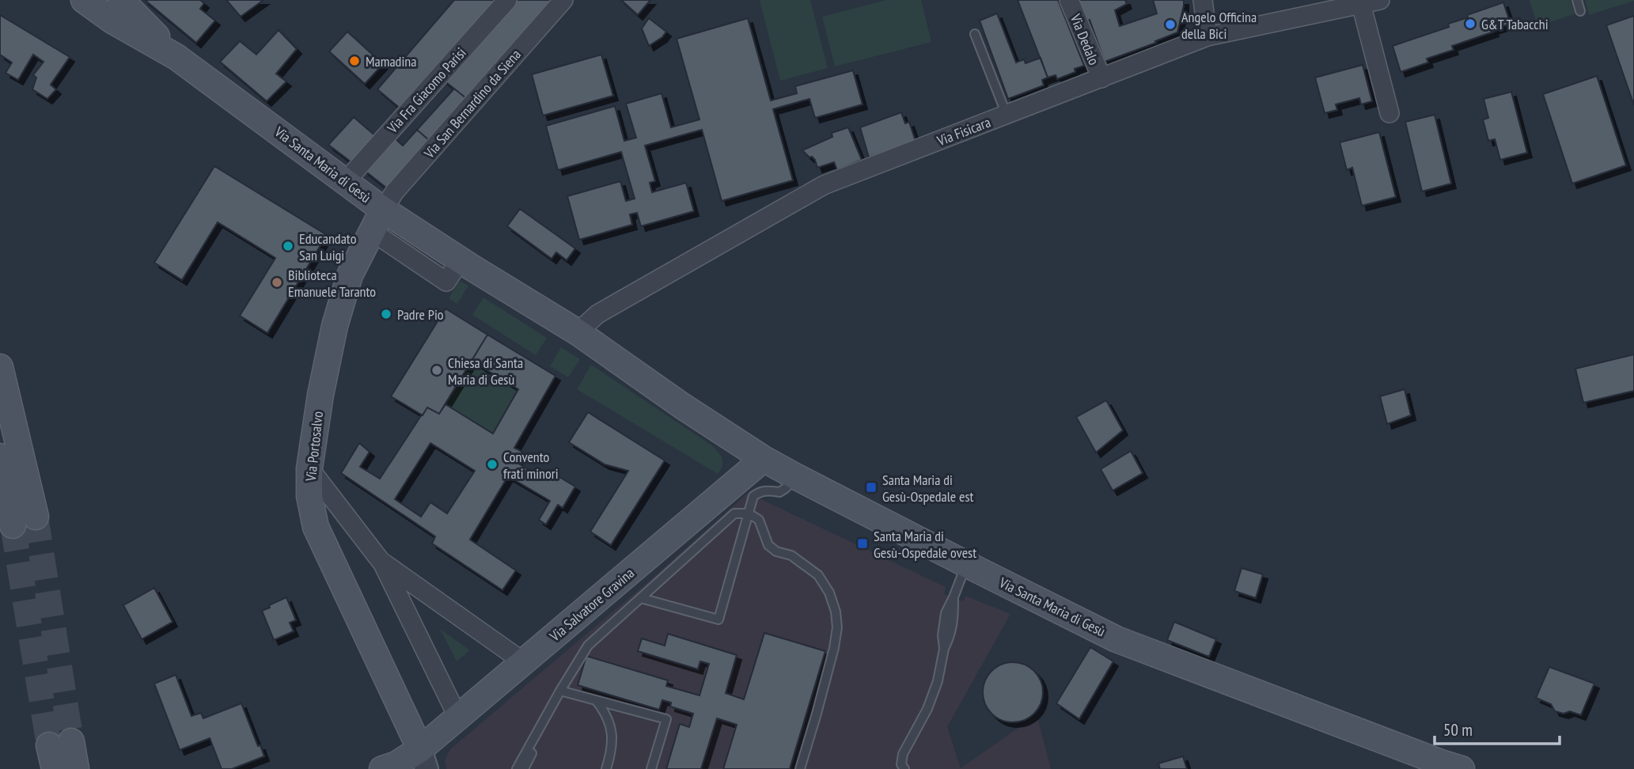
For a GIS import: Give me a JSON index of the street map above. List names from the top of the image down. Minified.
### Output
{"streets":{"main road":["Via Santa Maria di Gesù","Via Portosalvo","Via Salvatore Gravina"],"street":["Via Dedalo","Via Fra Giacomo Parisi","Via San Bernardino da Siena","Via Fisicara"]},"crossings":[["Via Dedalo","Via Fisicara"],["Via Fra Giacomo Parisi","Via Santa Maria di Gesù"],["Via San Bernardino da Siena","Via Santa Maria di Gesù"],["Via San Bernardino da Siena","Via Portosalvo"],["Via Santa Maria di Gesù","Via Portosalvo"],["Via Santa Maria di Gesù","Via Salvatore Gravina"],["Via Portosalvo","Via Salvatore Gravina"]],"places":{"other":["G&T Tabacchi","Angelo Officina della Bici","Mamadina","Educandato San Luigi","Biblioteca Emanuele Taranto","Padre Pio","Chiesa di Santa Maria di Gesù","Convento frati minori"],"transit":["Santa Maria di Gesù-Ospedale est","Santa Maria di Gesù-Ospedale ovest"]},"scale_bar":"50 m"}
